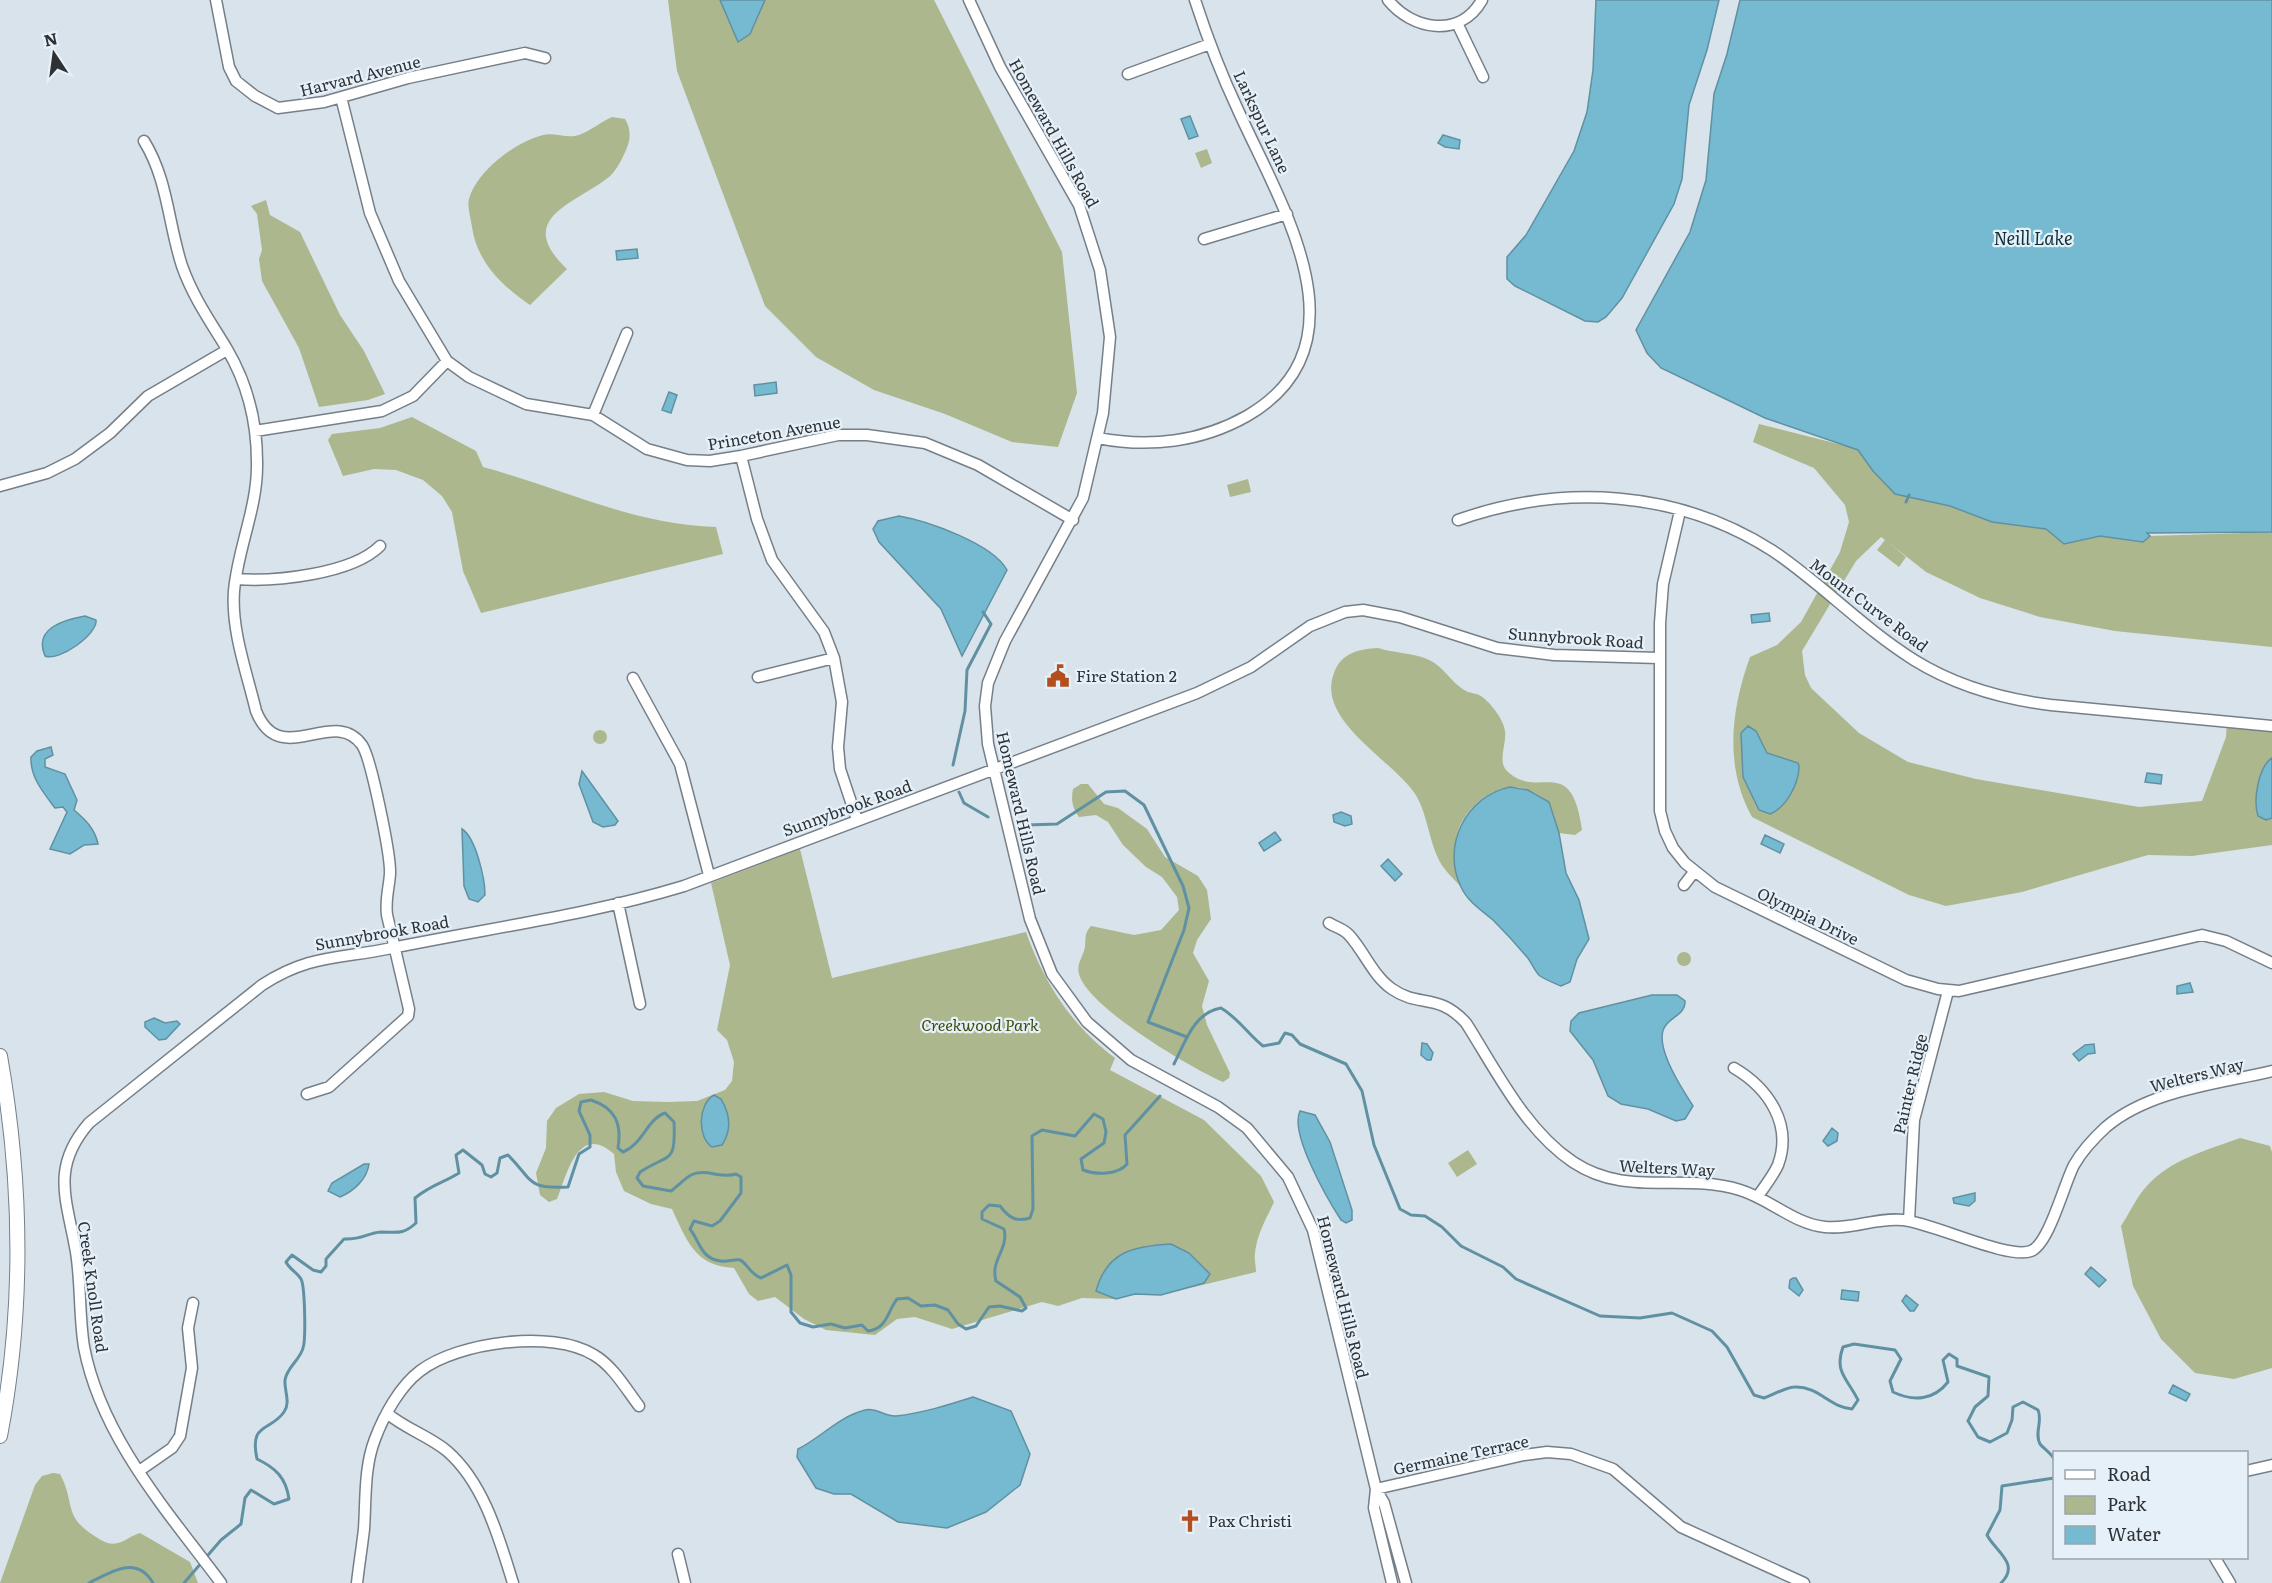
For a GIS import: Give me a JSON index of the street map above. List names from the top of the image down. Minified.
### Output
{"streets":{"street":["Harvard Avenue","Larkspur Lane","Homeward Hills Road","Princeton Avenue","Mount Curve Road","Sunnybrook Road","Olympia Drive","Welters Way","Painter Ridge","Creek Knoll Road","Germaine Terrace"]},"crossings":[["Harvard Avenue","Princeton Avenue"],["Larkspur Lane","Homeward Hills Road"],["Homeward Hills Road","Princeton Avenue"],["Homeward Hills Road","Sunnybrook Road"],["Homeward Hills Road","Germaine Terrace"],["Mount Curve Road","Olympia Drive"],["Sunnybrook Road","Olympia Drive"],["Sunnybrook Road","Creek Knoll Road"],["Olympia Drive","Painter Ridge"],["Welters Way","Painter Ridge"]],"water":["Neill Lake"],"parks":["Creekwood Park"],"places":{"public building":["Fire Station 2"],"church":["Pax Christi"]},"legend":["Road","Park","Water"],"north":"top"}
